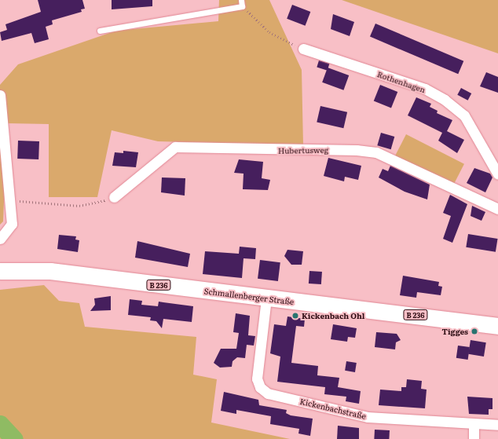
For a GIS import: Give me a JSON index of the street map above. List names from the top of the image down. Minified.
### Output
{"streets":{"main road":["B 236","Schmallenberger Straße"],"street":["Rothenhagen","Hubertusweg","Kickenbachstraße"]},"crossings":[["Schmallenberger Straße","Kickenbachstraße"]],"places":["Kickenbach Ohl","Tigges"]}
